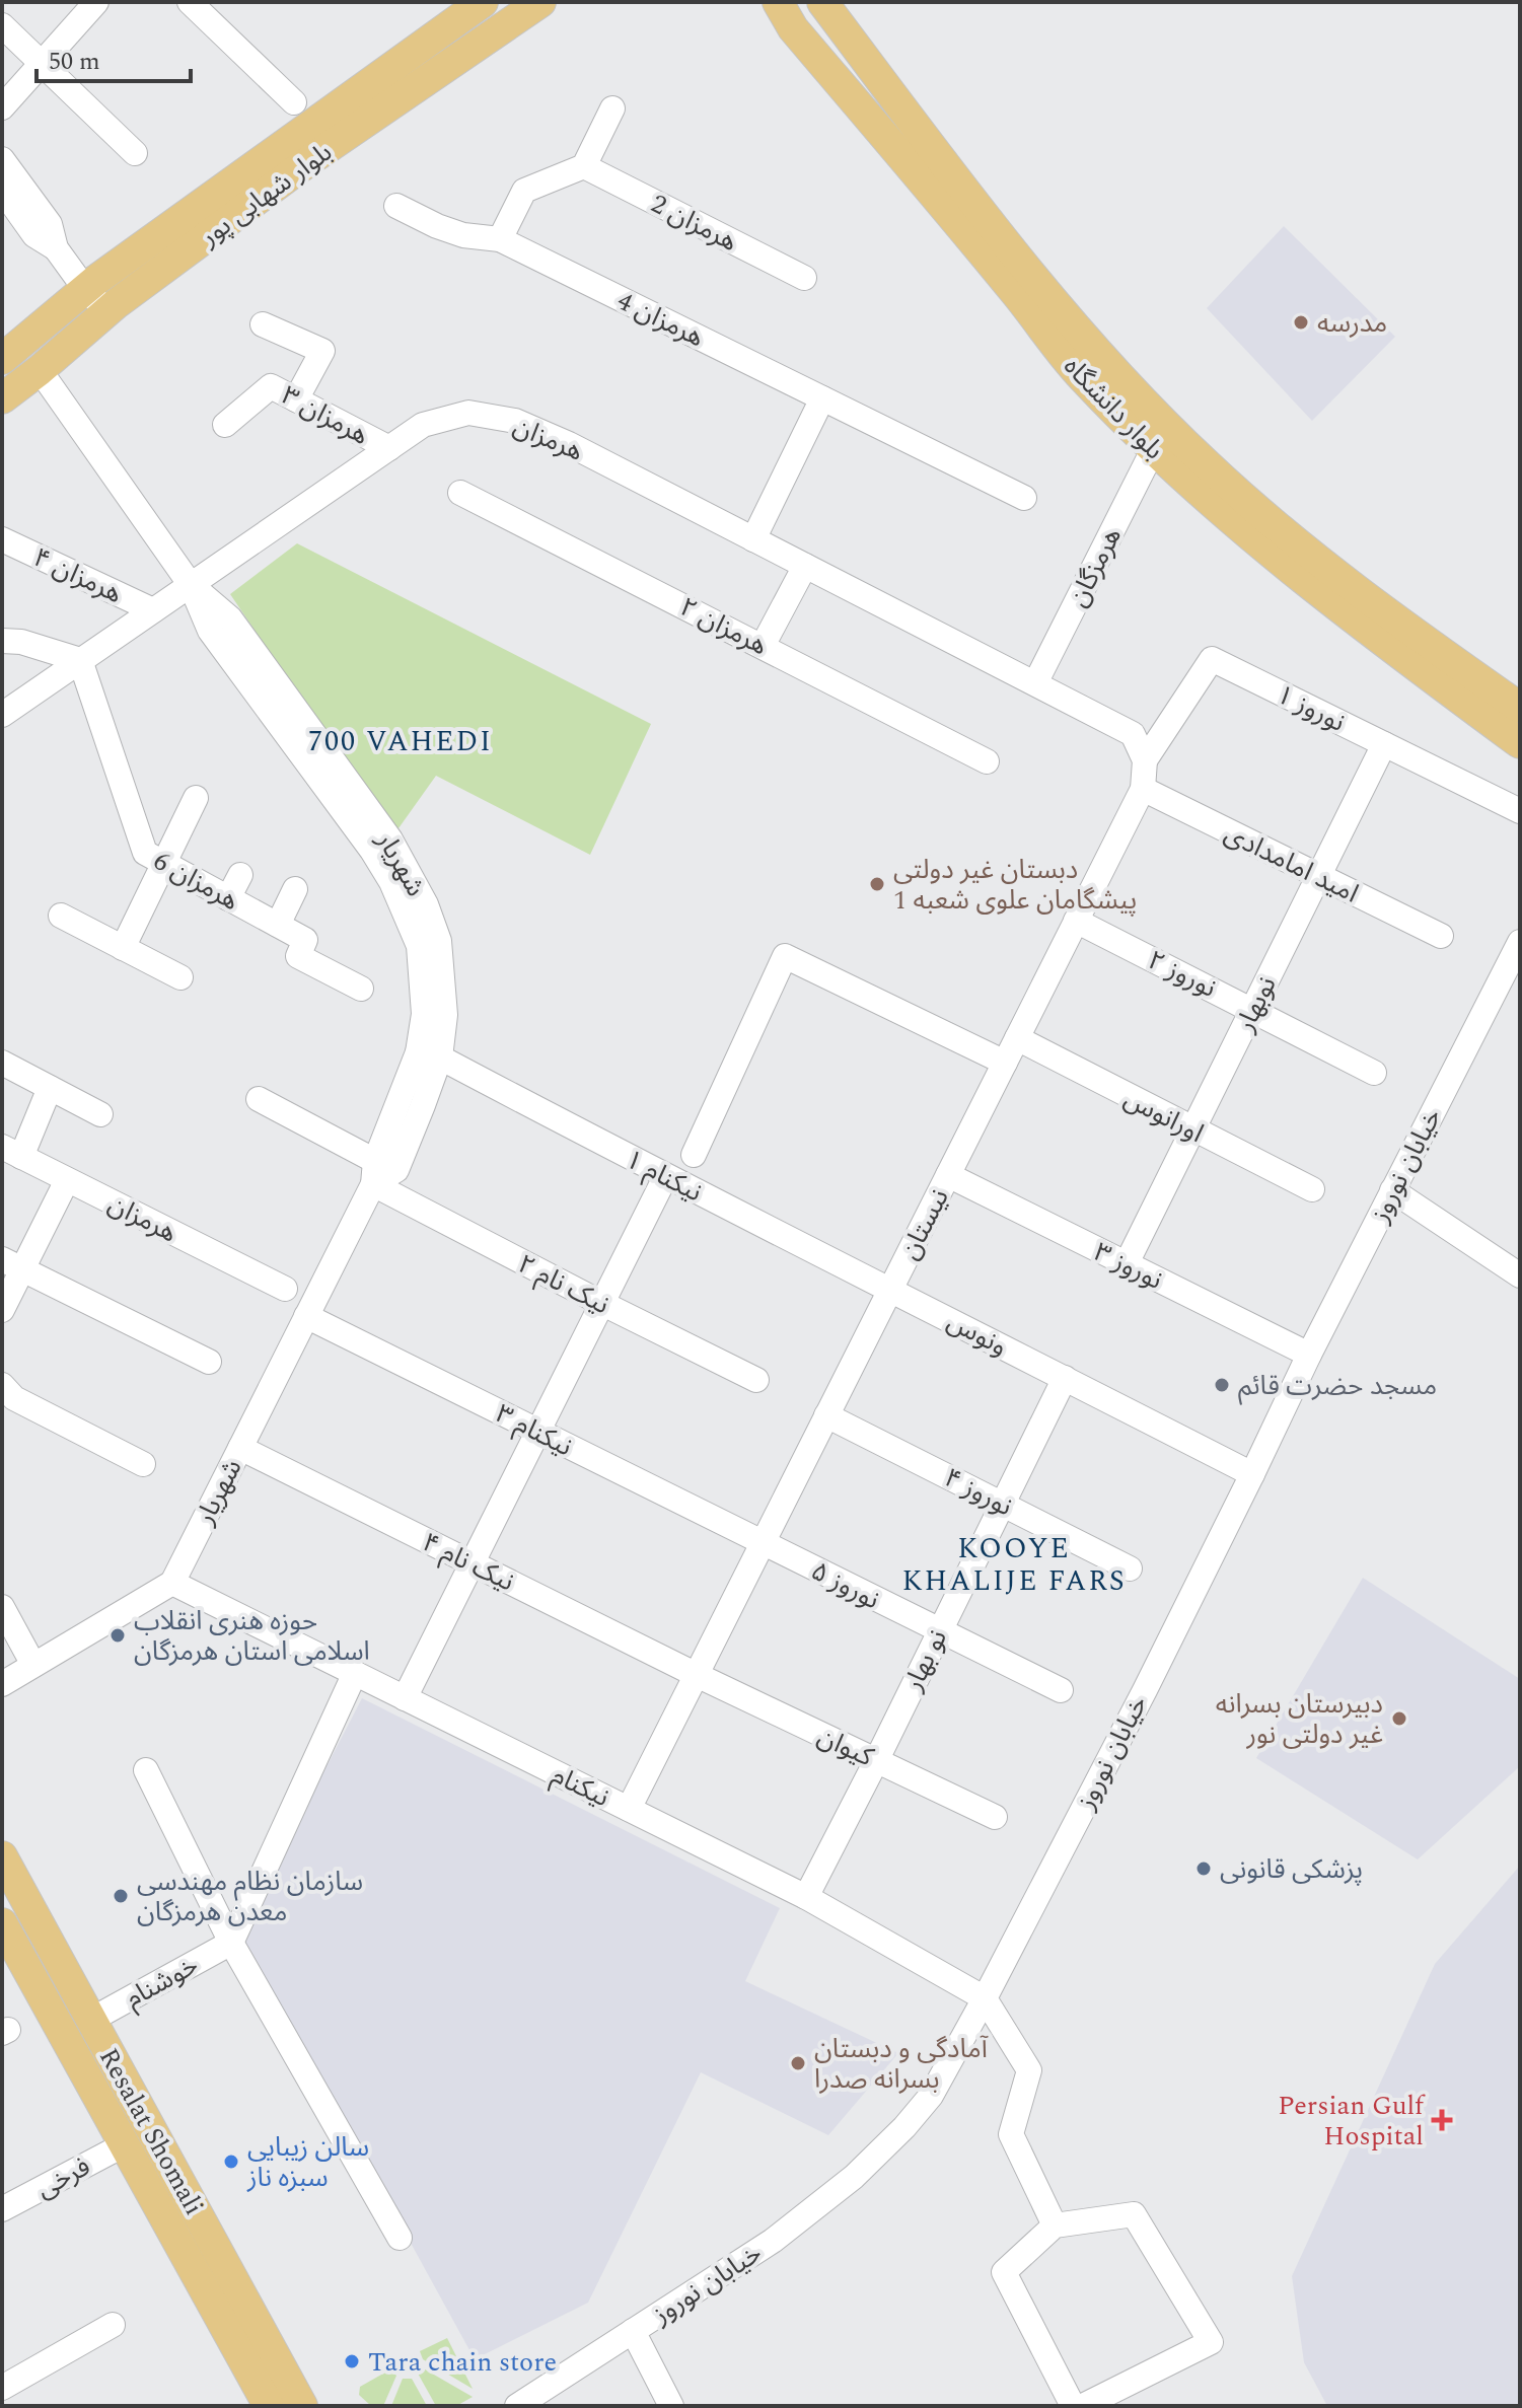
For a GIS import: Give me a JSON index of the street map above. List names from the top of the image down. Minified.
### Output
{"streets":{"main road":["بلوار شهابی پور","بلوار دانشگاه","Resalat Shomali"],"street":["هرمزان 2","هرمزان 4","هرمزان ۳","هرمزان","هرمزگان","هرمزان ۴","هرمزان ۲","نوروز ۱","امید امامدادی","شهریار","هرمزان 6","نوروز ۲","نوبهار","اورانوس","خیابان نوروز","نیکنام ۱","نیستان","نوروز ۳","نیک نام ۲","ونوس","نیکنام ۳","نوروز ۴","نیک نام ۴","نوروز ۵","نو بهار","کیوان","نیکنام","خوشنام","فرخی"]},"crossings":[["بلوار شهابی پور","شهریار"],["بلوار دانشگاه","هرمزگان"],["هرمزان ۳","هرمزان"],["هرمزان","هرمزگان"],["هرمزان","هرمزان ۴"],["هرمزان","شهریار"],["هرمزان","هرمزان 6"],["نوروز ۱","نوبهار"],["نوروز ۱","نیستان"],["امید امامدادی","نوبهار"],["امید امامدادی","نیستان"],["شهریار","نیکنام ۱"],["شهریار","نیک نام ۲"],["شهریار","نیکنام ۳"],["شهریار","نیک نام ۴"],["شهریار","نیکنام"],["نوروز ۲","نوبهار"],["نوروز ۲","نیستان"],["نوبهار","اورانوس"],["نوبهار","نوروز ۳"],["اورانوس","نیستان"],["خیابان نوروز","نوروز ۳"],["خیابان نوروز","نیکنام"],["نیکنام ۱","نیستان"],["نیکنام ۱","ونوس"],["نیستان","نوروز ۳"],["نیستان","ونوس"],["نیستان","نیکنام ۳"],["نیستان","نوروز ۴"],["نیستان","نیک نام ۴"],["نیستان","نوروز ۵"],["نیستان","کیوان"],["نیستان","نیکنام"],["ونوس","نو بهار"],["نیکنام ۳","نوروز ۵"],["نوروز ۴","نو بهار"],["نیک نام ۴","کیوان"],["نوروز ۵","نو بهار"],["نو بهار","کیوان"],["نو بهار","نیکنام"],["خوشنام","Resalat Shomali"],["Resalat Shomali","فرخی"]],"districts":["700 VAHEDI","KOOYE KHALIJE FARS"],"places":{"other":["مدرسه","دبستان غیر دولتی پیشگامان علوی شعبه 1","مسجد حضرت قائم","حوزه هنری انقلاب اسلامی استان هرمزگان","دبیرستان بسرانه غیر دولتی نور","پزشکی قانونی","سازمان نظام مهندسی معدن هرمزگان","آمادگی و دبستان بسرانه صدرا","سالن زیبایی سبزه ناز","Tara chain store"],"health":["Persian Gulf Hospital"]},"scale_bar":"50 m"}
